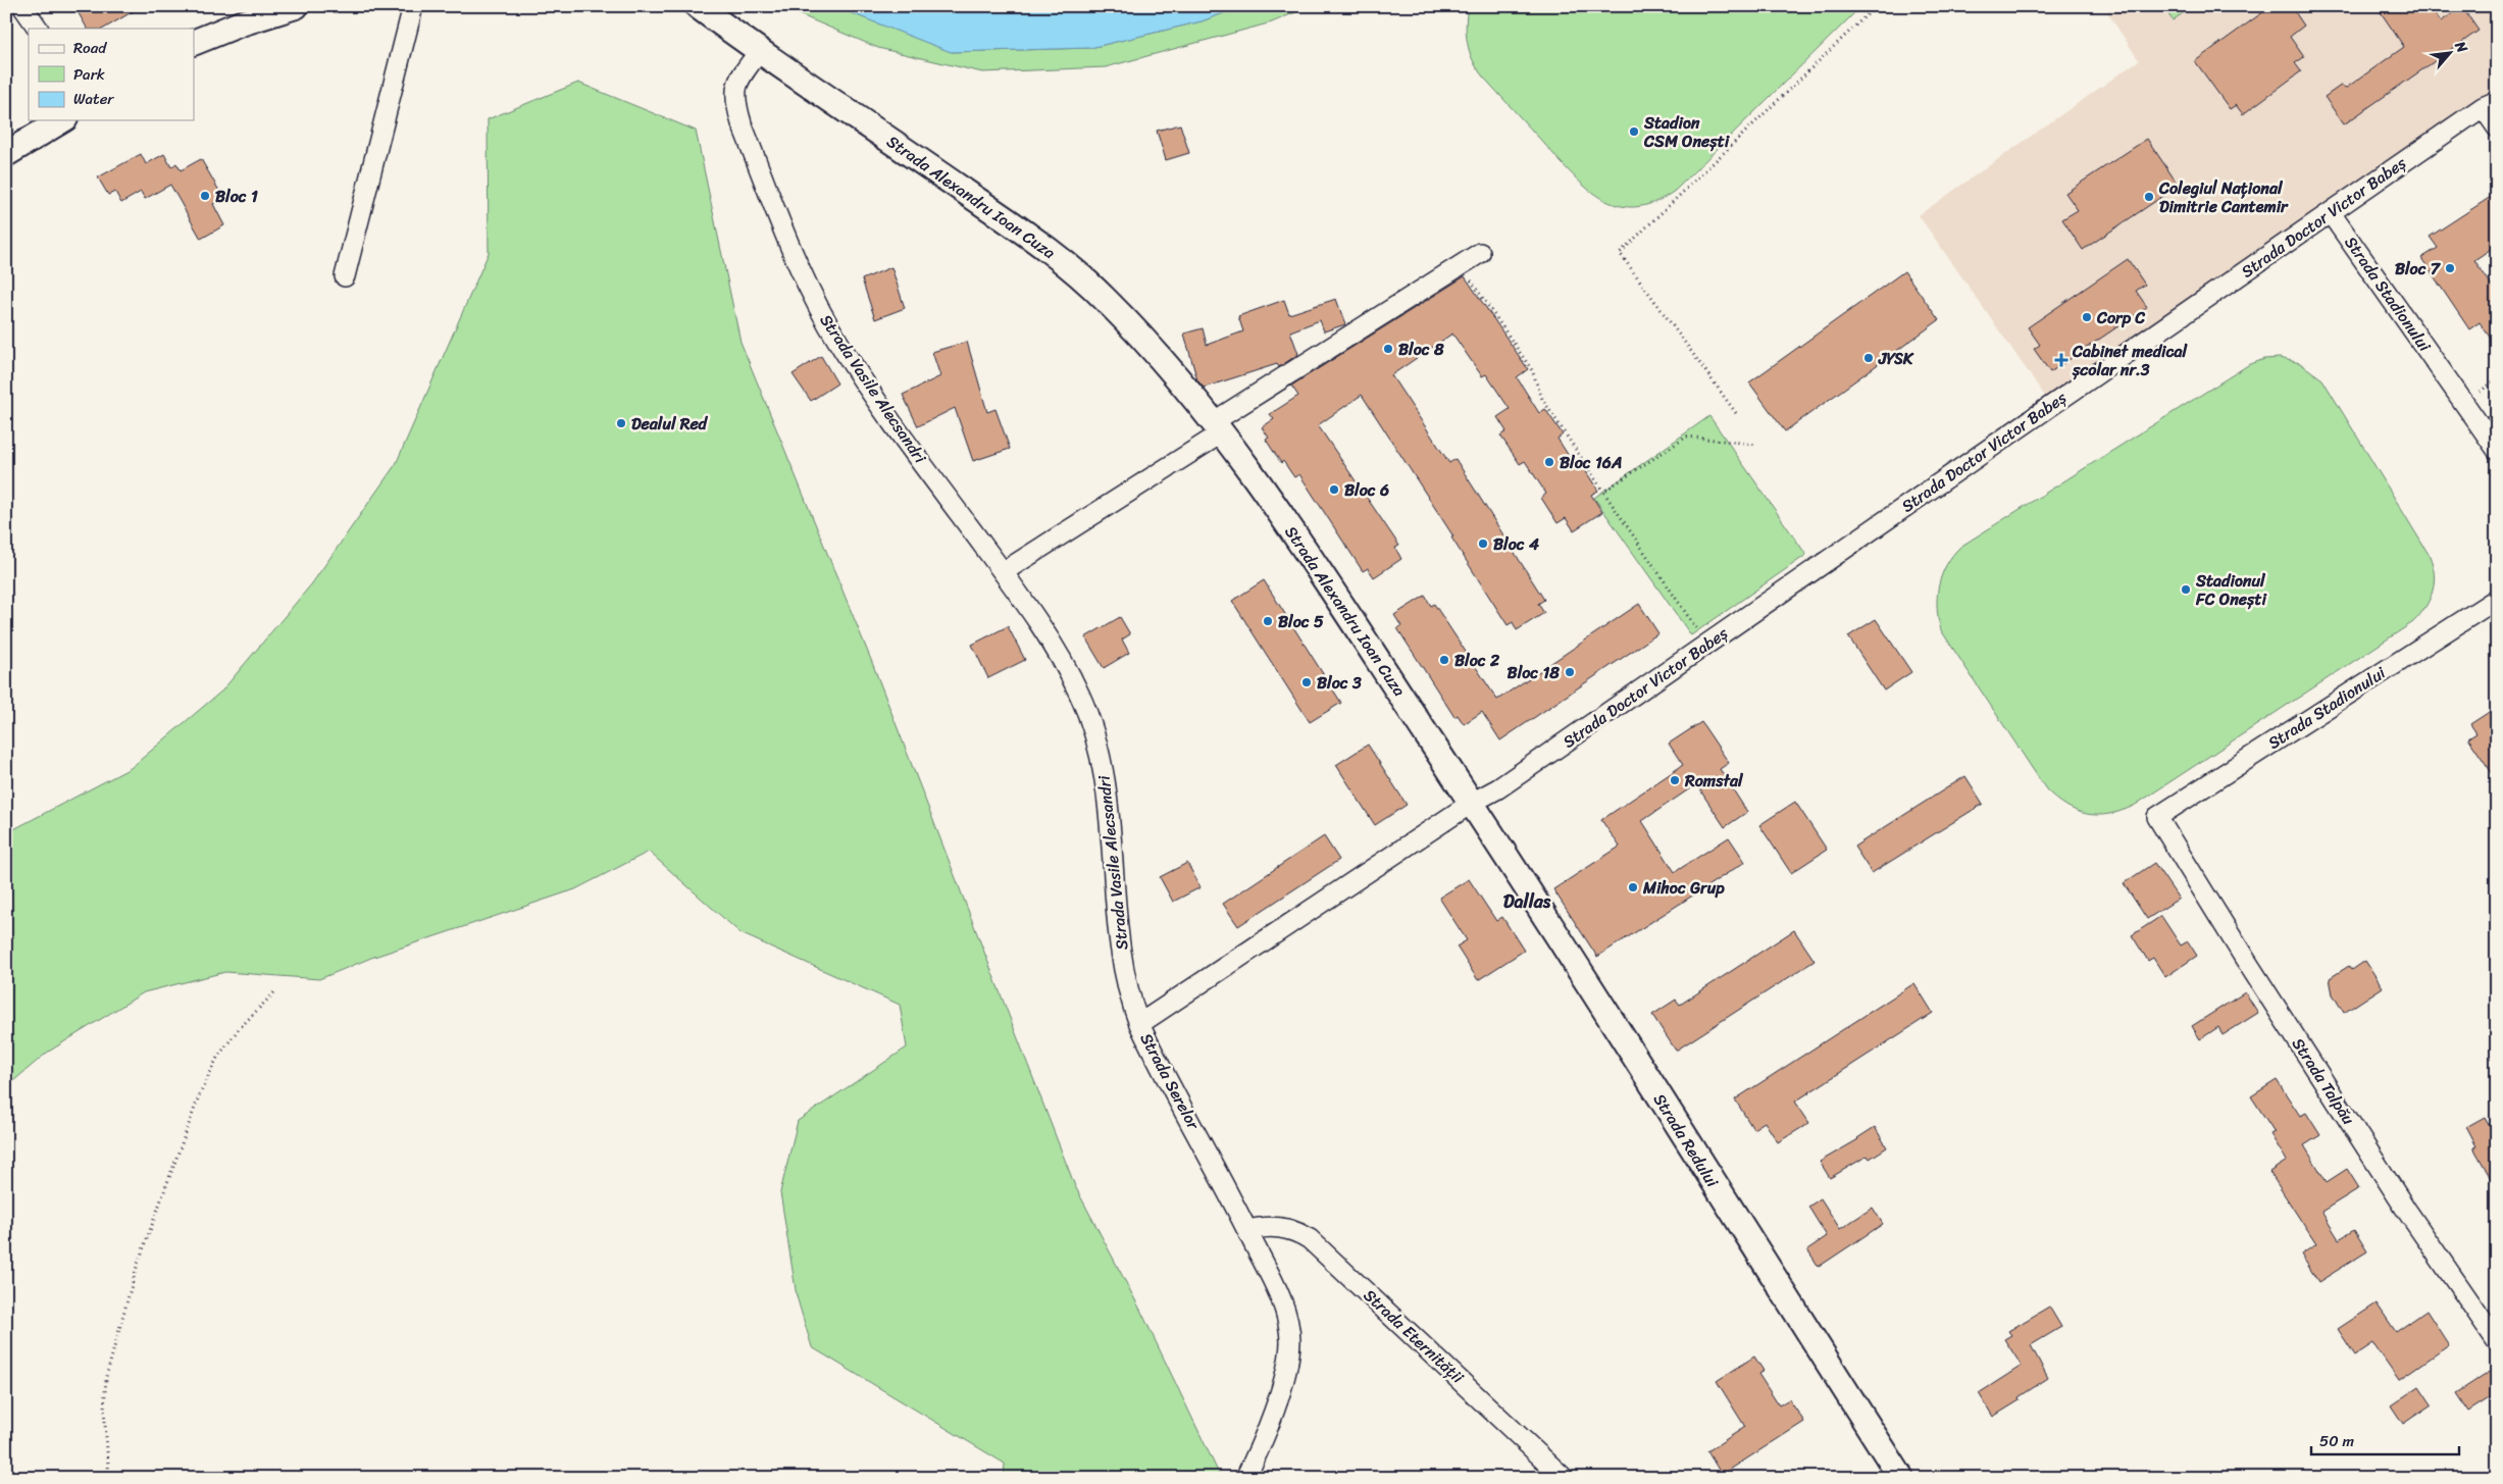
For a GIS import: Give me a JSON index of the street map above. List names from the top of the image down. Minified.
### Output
{"streets":{"main road":["Strada Alexandru Ioan Cuza","Strada Redului"],"street":["Strada Doctor Victor Babeș","Strada Stadionului","Strada Vasile Alecsandri","Strada Serelor","Strada Talpău","Strada Eternității"]},"crossings":[["Strada Alexandru Ioan Cuza","Strada Doctor Victor Babeș"],["Strada Alexandru Ioan Cuza","Strada Vasile Alecsandri"],["Strada Alexandru Ioan Cuza","Strada Serelor"],["Strada Alexandru Ioan Cuza","Strada Redului"],["Strada Doctor Victor Babeș","Strada Stadionului"],["Strada Doctor Victor Babeș","Strada Serelor"],["Strada Doctor Victor Babeș","Strada Redului"],["Strada Stadionului","Strada Talpău"],["Strada Vasile Alecsandri","Strada Serelor"],["Strada Serelor","Strada Redului"],["Strada Serelor","Strada Eternității"]],"districts":["Dallas"],"places":{"other":["Stadion CSM Onești","Bloc 1","Colegiul Național Dimitrie Cantemir","Bloc 7","Corp C","Bloc 8","JYSK","Dealul Red","Bloc 16A","Bloc 6","Bloc 4","Stadionul FC Onești","Bloc 5","Bloc 2","Bloc 18","Bloc 3","Romstal","Mihoc Grup"],"health":["Cabinet medical școlar nr.3"]},"legend":["Road","Park","Water"],"scale_bar":"50 m","north":"top right"}
